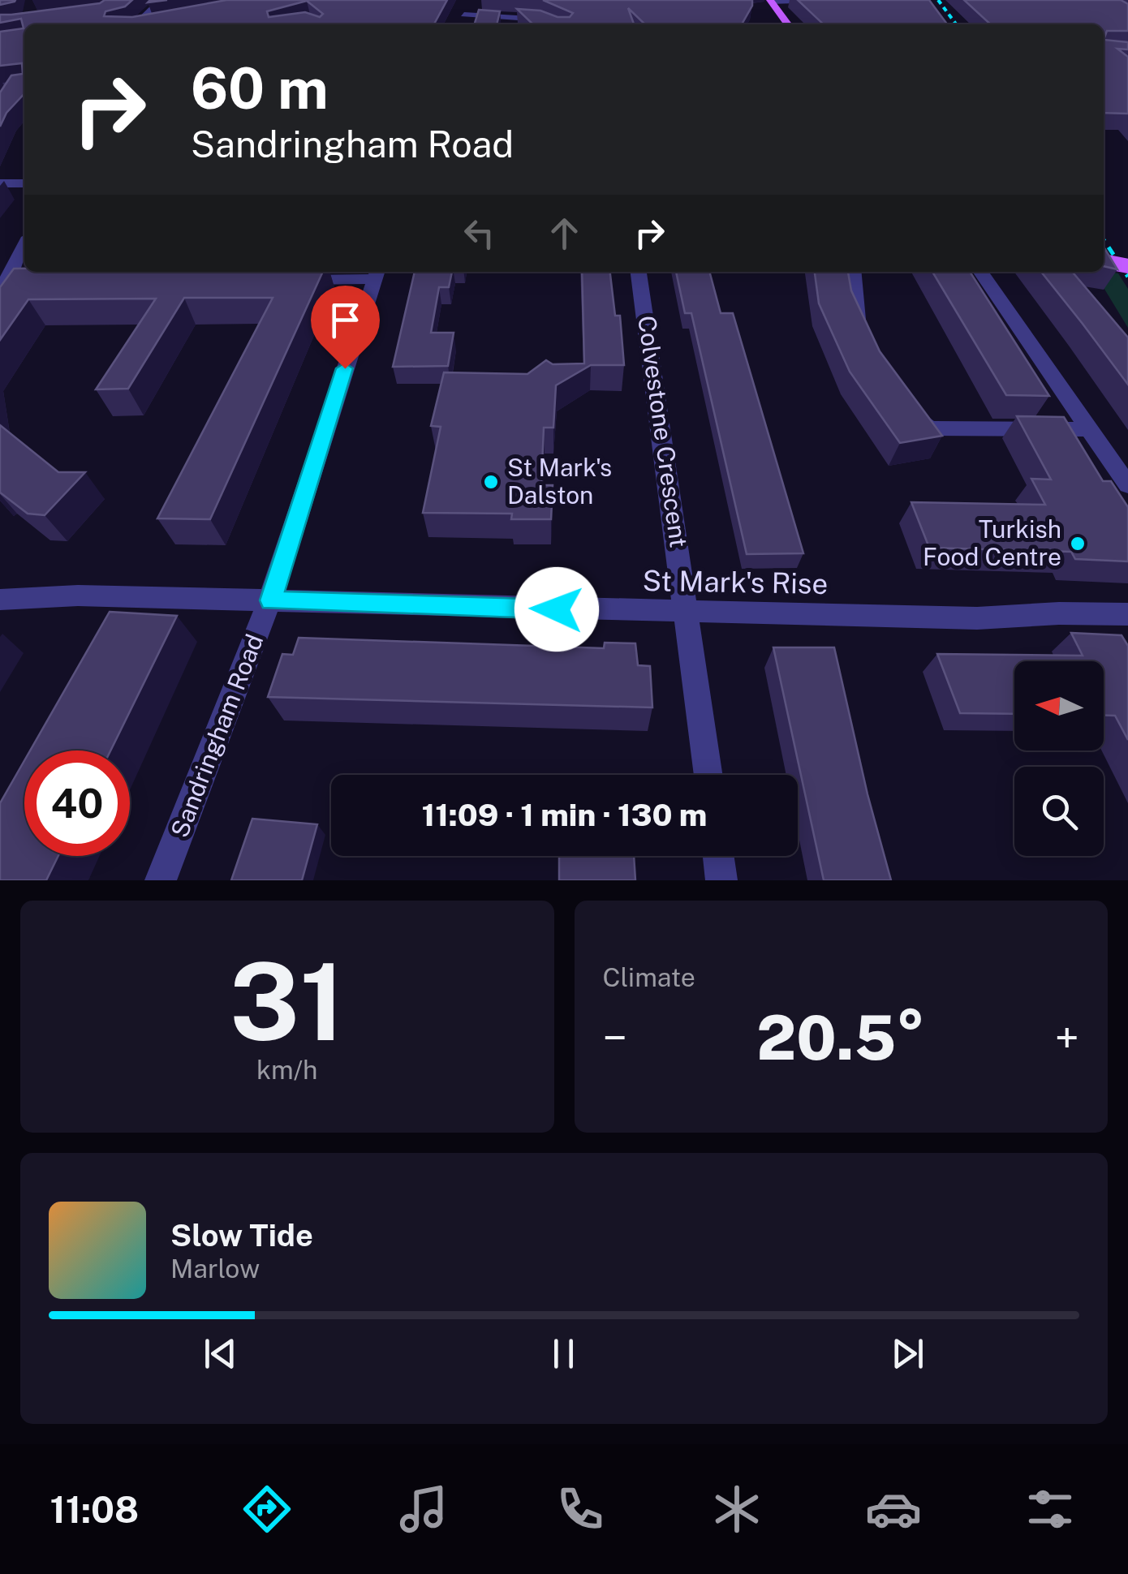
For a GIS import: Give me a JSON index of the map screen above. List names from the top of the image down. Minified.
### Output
{"streets":{"street":["Colvestone Crescent","St Mark's Rise","Sandringham Road"]},"crossings":[["Colvestone Crescent","St Mark's Rise"],["St Mark's Rise","Sandringham Road"]],"places":["St Mark's Dalston","Turkish Food Centre"],"north":"left","page":{"turn":["60 m","Sandringham Road"],"limit":"40","trip":"11:09 · 1 min · 130 m","tile":[["31","km/h"],"Climate"],"heat":["−","20.5°","+"],"song":["Slow Tide","Marlow"],"tabs":"11:08"}}
